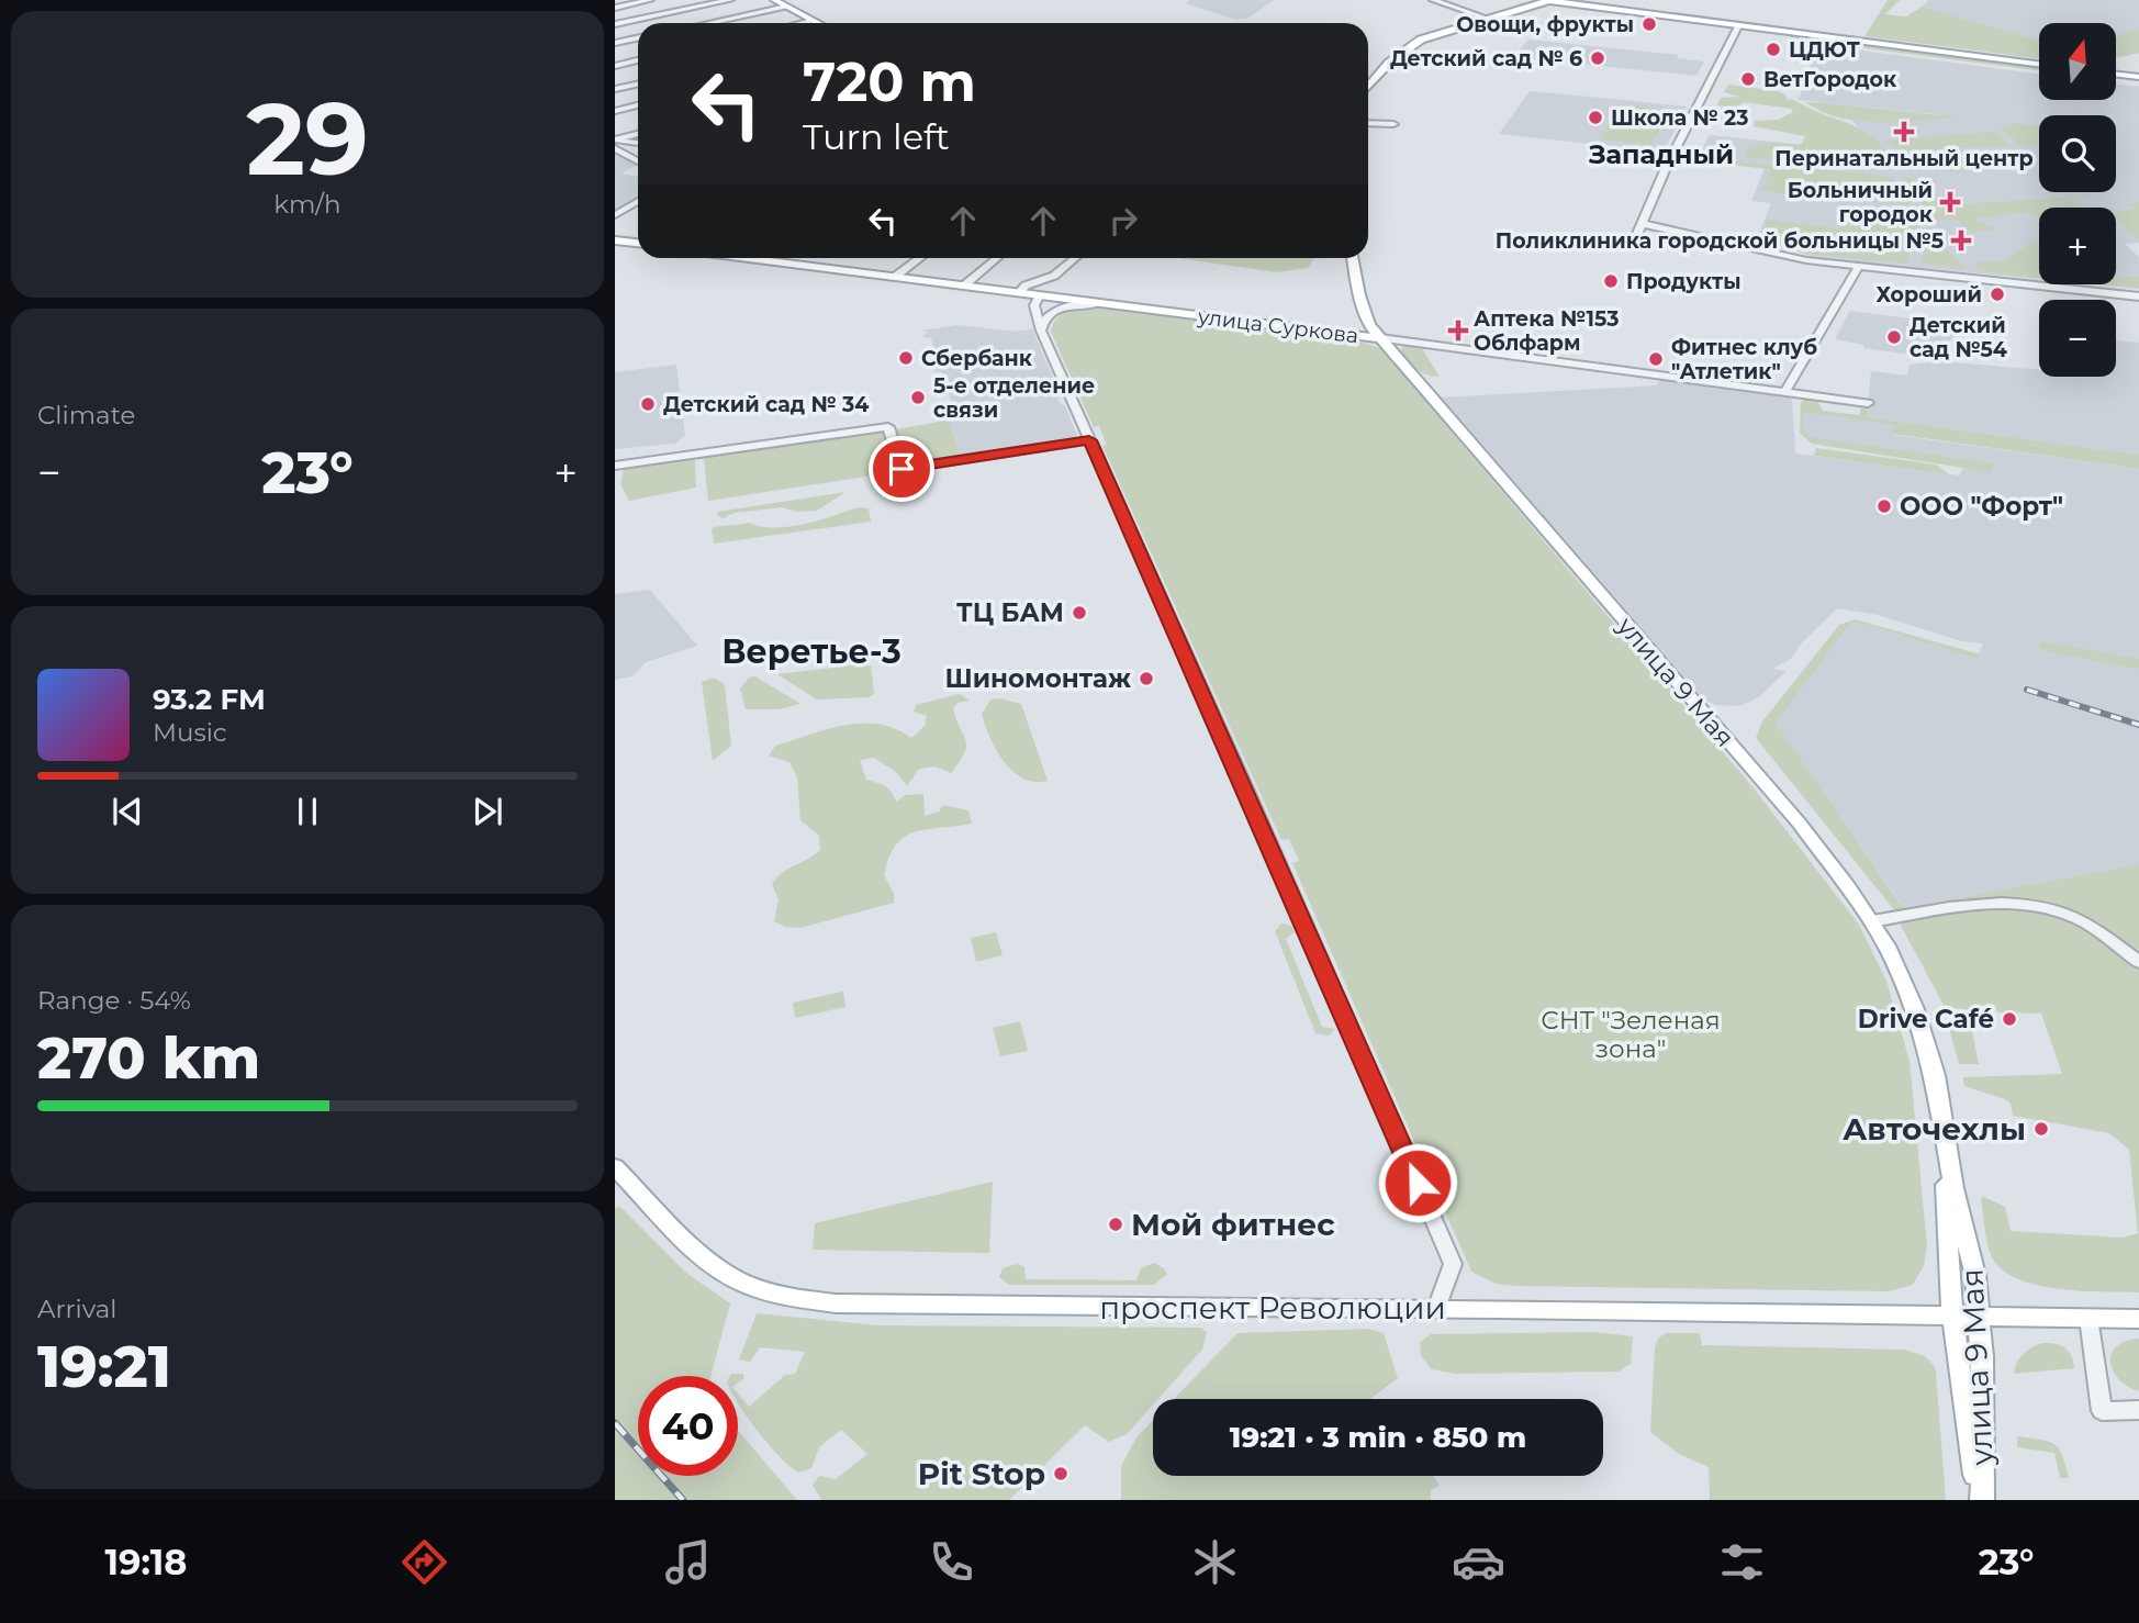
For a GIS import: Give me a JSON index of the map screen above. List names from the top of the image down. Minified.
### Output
{"streets":{"main road":["улица Суркова","улица 9 Мая","проспект Революции"]},"crossings":[["улица Суркова","улица 9 Мая"],["улица 9 Мая","проспект Революции"]],"districts":["Западный","Веретье-3"],"parks":["СНТ \"Зеленая зона\""],"places":{"other":["Овощи, фрукты","ЦДЮТ","Детский сад № 6","ВетГородок","Школа № 23","Продукты","Хороший","Детский сад №54","Сбербанк","Фитнес клуб \"Атлетик\"","5-е отделение связи","Детский сад № 34","ООО \"Форт\"","ТЦ БАМ","Шиномонтаж","Drive Café","Авточехлы","Мой фитнес","Pit Stop"],"health":["Перинатальный центр","Больничный городок","Поликлиника городской больницы №5","Аптека №153 Облфарм"]},"north":"top","page":{"tile":[["29","km/h"],"Climate",["Range · 54%","270 km"],["Arrival","19:21"]],"map_buttons":["+","−"],"turn":["720 m","Turn left"],"heat":["−","23°","+"],"song":["93.2 FM","Music"],"limit":"40","trip":"19:21 · 3 min · 850 m","tabs":["19:18","23°"]}}
